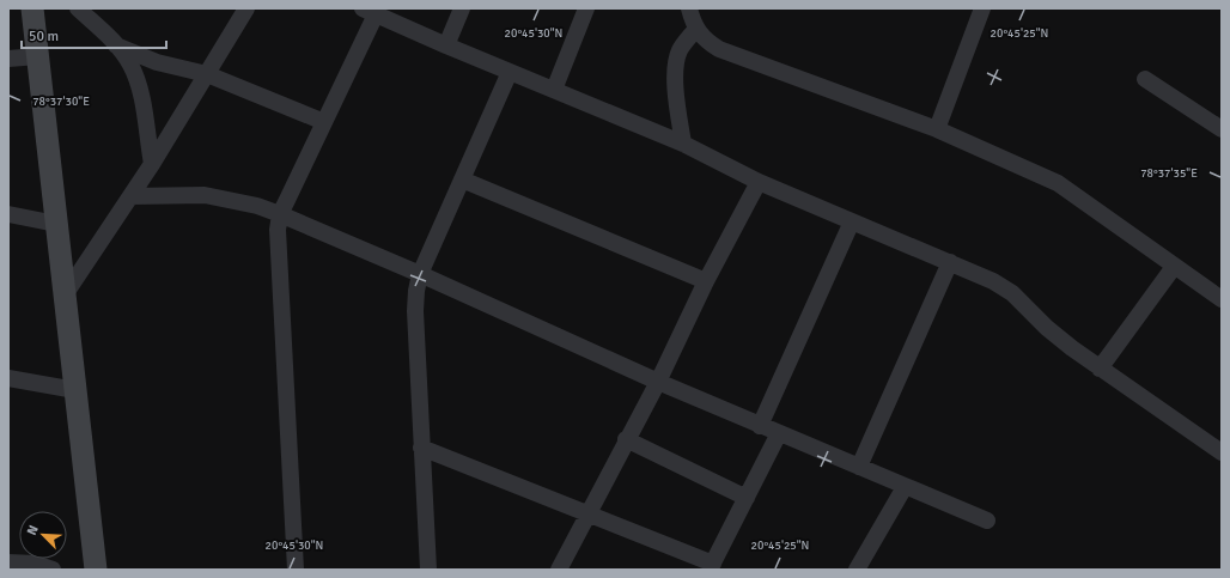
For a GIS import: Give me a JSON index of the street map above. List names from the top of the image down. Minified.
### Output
{"scale_bar":"50 m","north":"top left","coordinates":["20°45'30\"N","20°45'25\"N","78°37'30\"E","78°37'35\"E"]}
